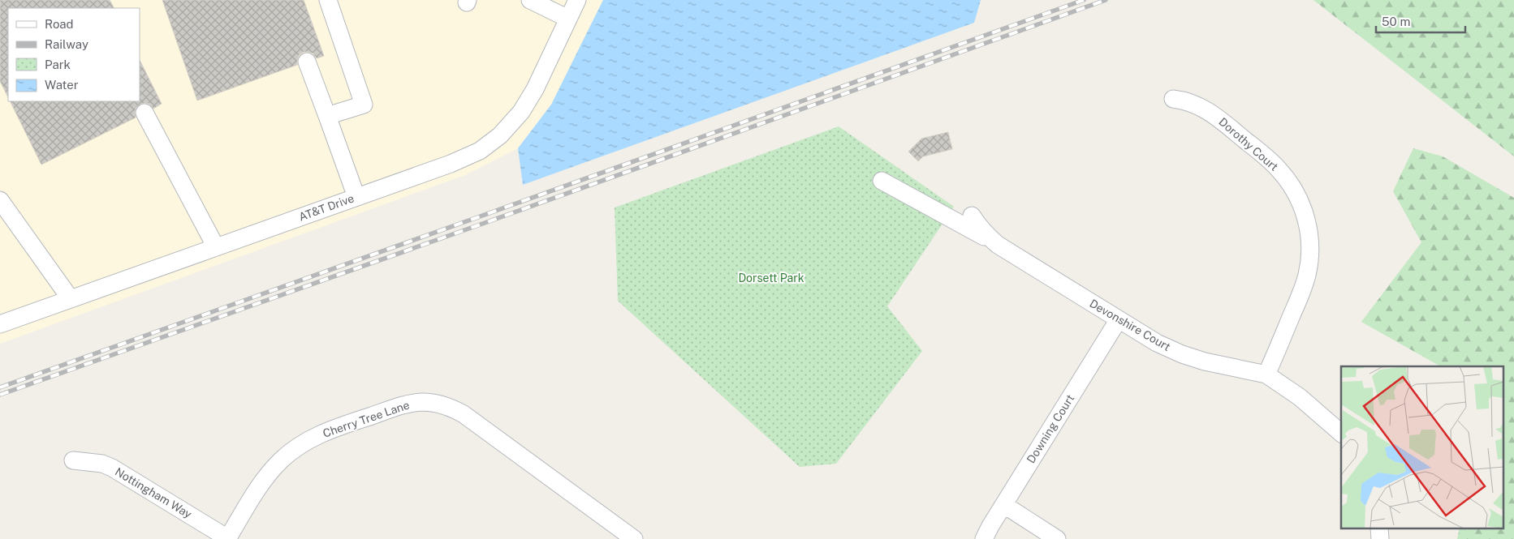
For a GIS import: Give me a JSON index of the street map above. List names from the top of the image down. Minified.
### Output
{"streets":{"street":["Dorothy Court","AT&T Drive","Devonshire Court","Cherry Tree Lane","Downing Court","Nottingham Way"]},"crossings":[["Dorothy Court","Devonshire Court"],["Devonshire Court","Downing Court"],["Cherry Tree Lane","Nottingham Way"]],"parks":["Dorsett Park"],"legend":["Road","Railway","Park","Water"],"scale_bar":"50 m"}
